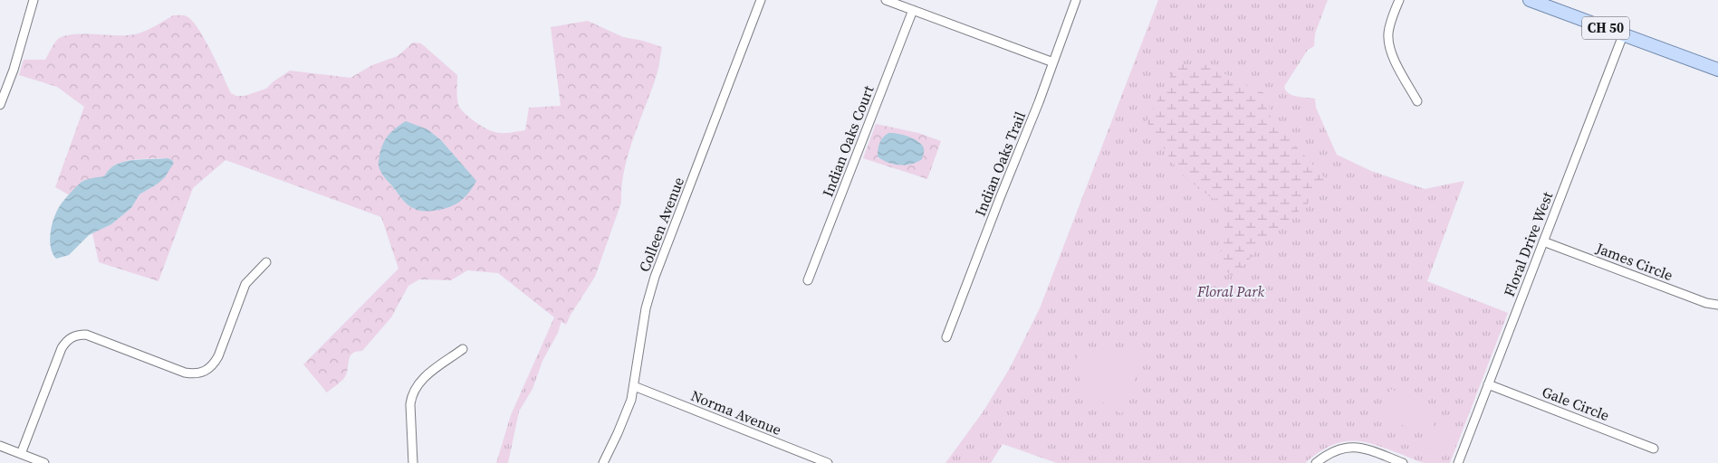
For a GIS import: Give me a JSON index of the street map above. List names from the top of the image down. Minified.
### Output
{"streets":{"main road":["CH 50"],"street":["Indian Oaks Court","Indian Oaks Trail","Colleen Avenue","Floral Drive West","James Circle","Gale Circle","Norma Avenue"]},"crossings":[["CH 50","Floral Drive West"],["Colleen Avenue","Norma Avenue"],["Floral Drive West","James Circle"],["Floral Drive West","Gale Circle"]],"parks":["Floral Park"]}
